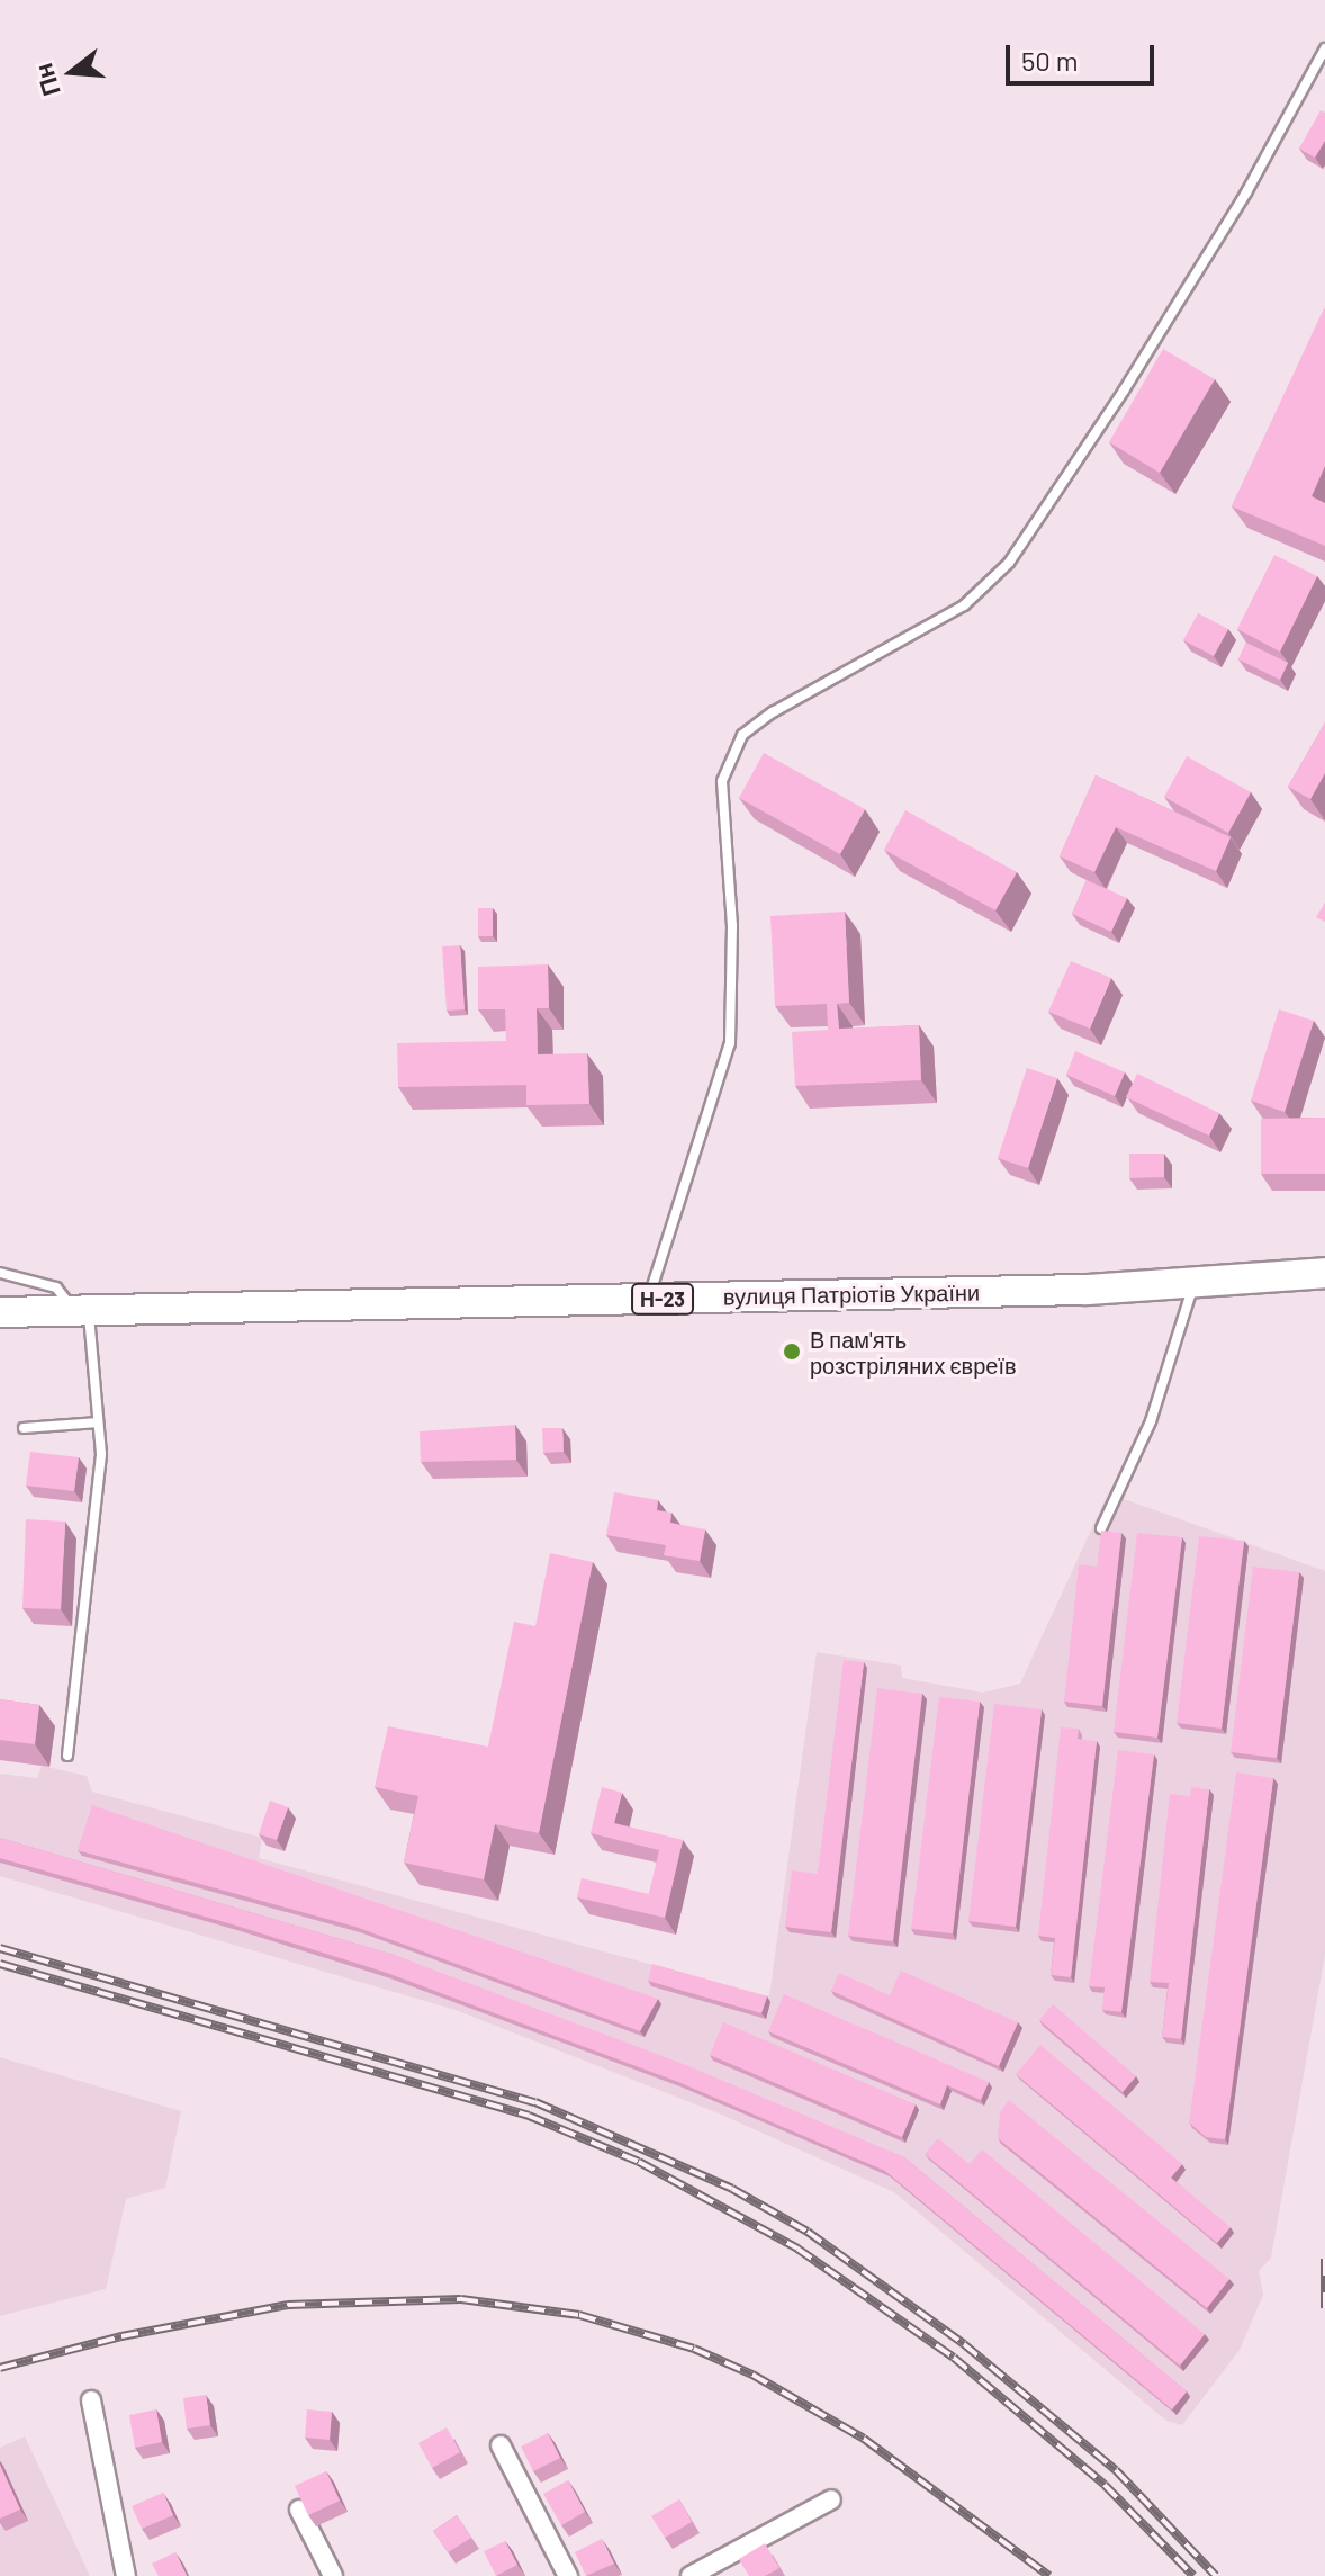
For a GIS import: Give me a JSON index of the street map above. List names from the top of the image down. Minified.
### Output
{"streets":{"main road":["вулиця Патріотів України","Н-23"]},"places":["В пам'ять розстріляних євреїв"],"scale_bar":"50 m","north":"left"}
